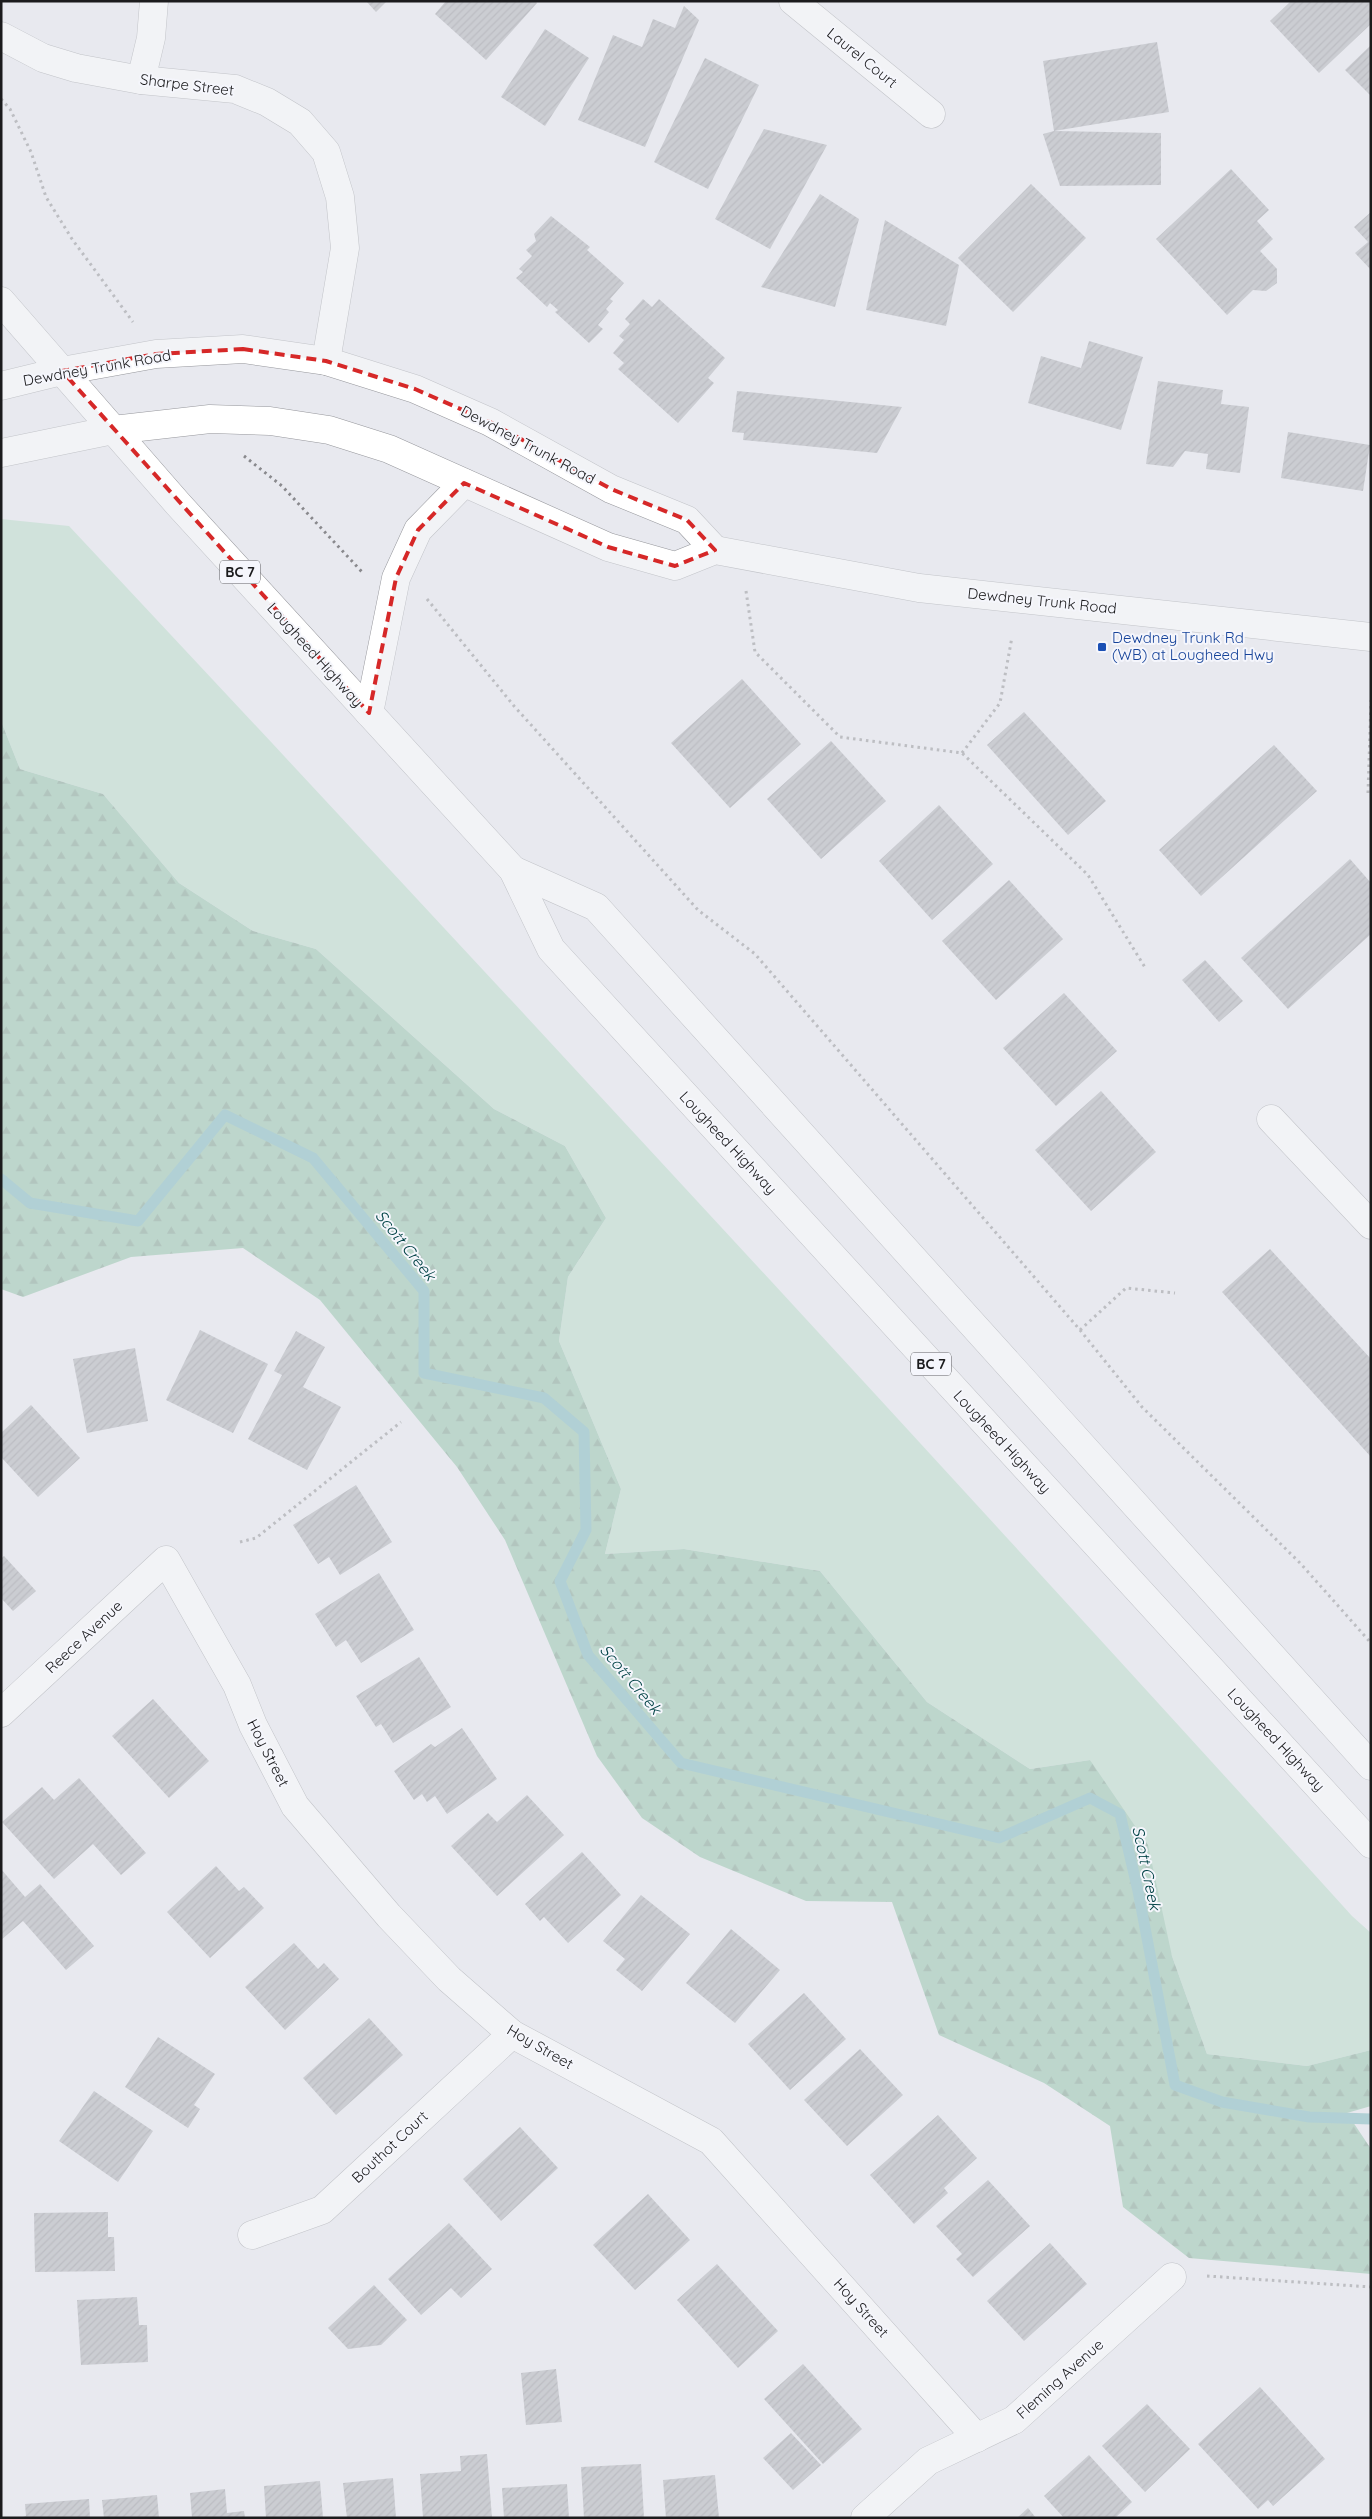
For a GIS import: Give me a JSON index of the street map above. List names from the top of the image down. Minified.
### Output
{"streets":{"main road":["Laurel Court","Sharpe Street","Dewdney Trunk Road","BC 7","Lougheed Highway","Reece Avenue","Hoy Street","Bouthot Court","Fleming Avenue"]},"crossings":[["Sharpe Street","Dewdney Trunk Road"],["Dewdney Trunk Road","Lougheed Highway"],["Reece Avenue","Hoy Street"],["Hoy Street","Bouthot Court"],["Hoy Street","Fleming Avenue"]],"water":["Scott Creek"],"places":{"transit":["Dewdney Trunk Rd (WB) at Lougheed Hwy"]}}
